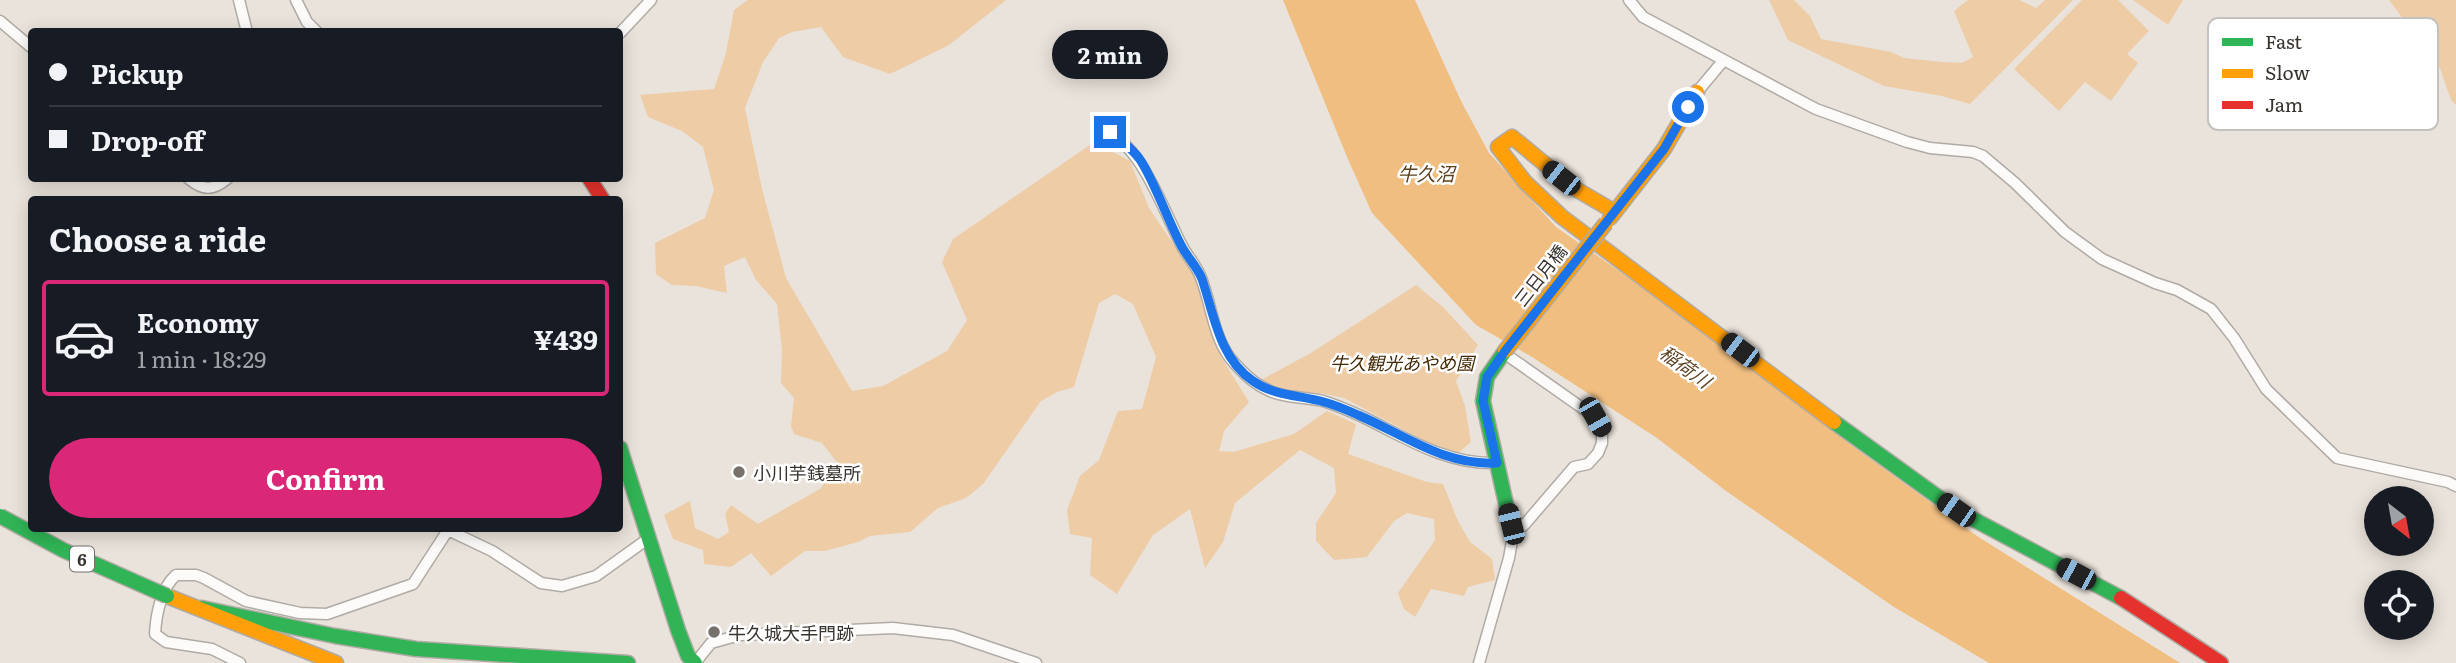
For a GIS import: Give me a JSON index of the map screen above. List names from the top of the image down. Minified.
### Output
{"streets":{"main road":["三日月橋","6"]},"water":["牛久沼","稲荷川"],"parks":["牛久観光あやめ園"],"places":["小川芋銭墓所","牛久城大手門跡"],"legend":["Fast","Slow","Jam"],"north":"bottom right","page":{"banner":["Pickup","Drop-off"],"bubble":"2 min","heading":"Choose a ride","list":[{"name":"Economy","note":"1 min · 18:29","value":"¥439"}],"buttons":"Confirm"}}
